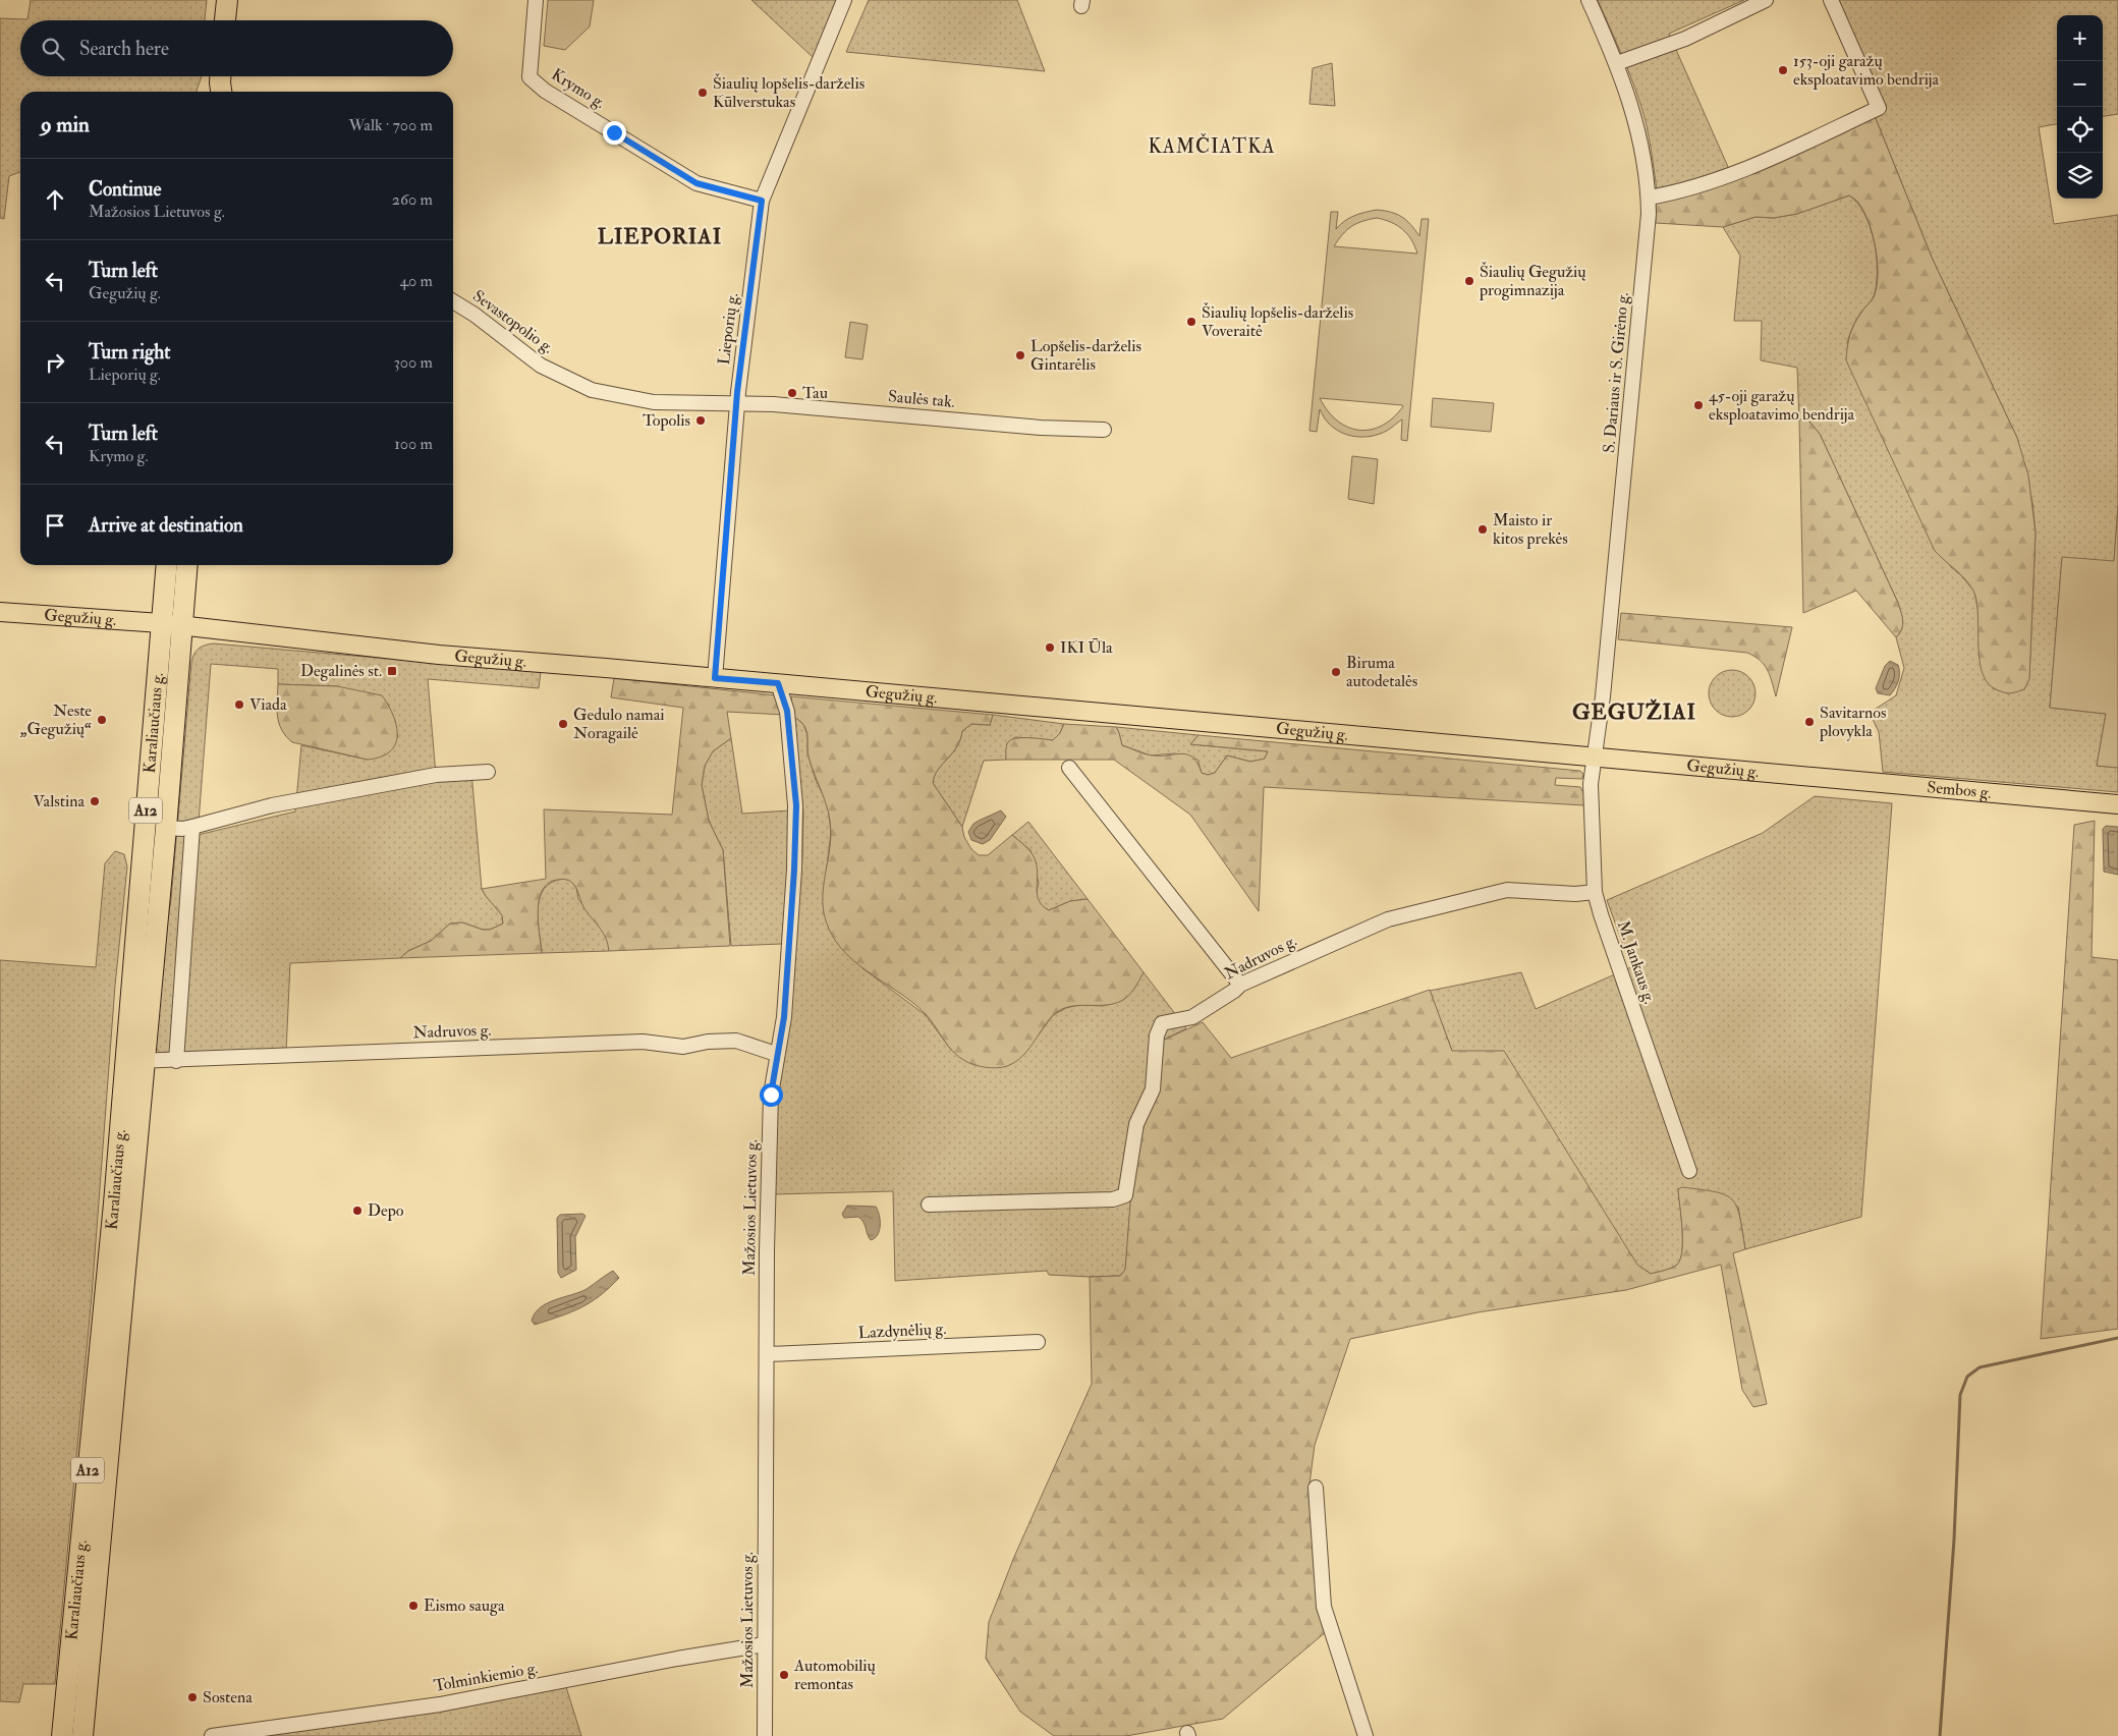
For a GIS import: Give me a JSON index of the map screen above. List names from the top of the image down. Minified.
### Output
{"streets":{"highway":["Karaliaučiaus g.","A12"],"main road":["Gegužių g.","Sembos g."],"street":["Krymo g.","Sevastopolio g.","Lieporių g.","S. Dariaus ir S. Girėno g.","Saulės tak.","Nadruvos g.","M. Jankaus g.","Mažosios Lietuvos g.","Lazdynėlių g.","Tolminkiemio g."]},"crossings":[["Krymo g.","Lieporių g."],["Sevastopolio g.","Lieporių g."],["Sevastopolio g.","Saulės tak."],["Lieporių g.","Saulės tak."],["Lieporių g.","Gegužių g."],["S. Dariaus ir S. Girėno g.","Gegužių g."],["S. Dariaus ir S. Girėno g.","M. Jankaus g."],["Gegužių g.","Karaliaučiaus g."],["Gegužių g.","Sembos g."],["Gegužių g.","A12"],["Gegužių g.","M. Jankaus g."],["Gegužių g.","Mažosios Lietuvos g."],["Karaliaučiaus g.","A12"],["Karaliaučiaus g.","Nadruvos g."],["Nadruvos g.","M. Jankaus g."],["Nadruvos g.","Mažosios Lietuvos g."],["Mažosios Lietuvos g.","Lazdynėlių g."],["Mažosios Lietuvos g.","Tolminkiemio g."]],"districts":["KAMČIATKA","LIEPORIAI","GEGUŽIAI"],"places":{"other":["153-oji garažų eksploatavimo bendrija","Šiaulių lopšelis-darželis Kūlverstukas","Šiaulių Gegužių progimnazija","Šiaulių lopšelis-darželis Voveraitė","Lopšelis-darželis Gintarėlis","Tau","45-oji garažų eksploatavimo bendrija","Topolis","Maisto ir kitos prekės","IKI Ūla","Biruma autodetalės","Viada","Neste „Gegužių“","Savitarnos plovykla","Gedulo namai Noragailė","Valstina","Depo","Eismo sauga","Automobilių remontas","Sostena"],"transit":["Degalinės st."]},"page":{"map_buttons":["+","−"],"search":"Search here","heading":["9 min","Walk · 700 m"],"list":[["Continue","Mažosios Lietuvos g.","260 m"],["Turn left","Gegužių g.","40 m"],["Turn right","Lieporių g.","300 m"],["Turn left","Krymo g.","100 m"],"Arrive at destination"]}}
